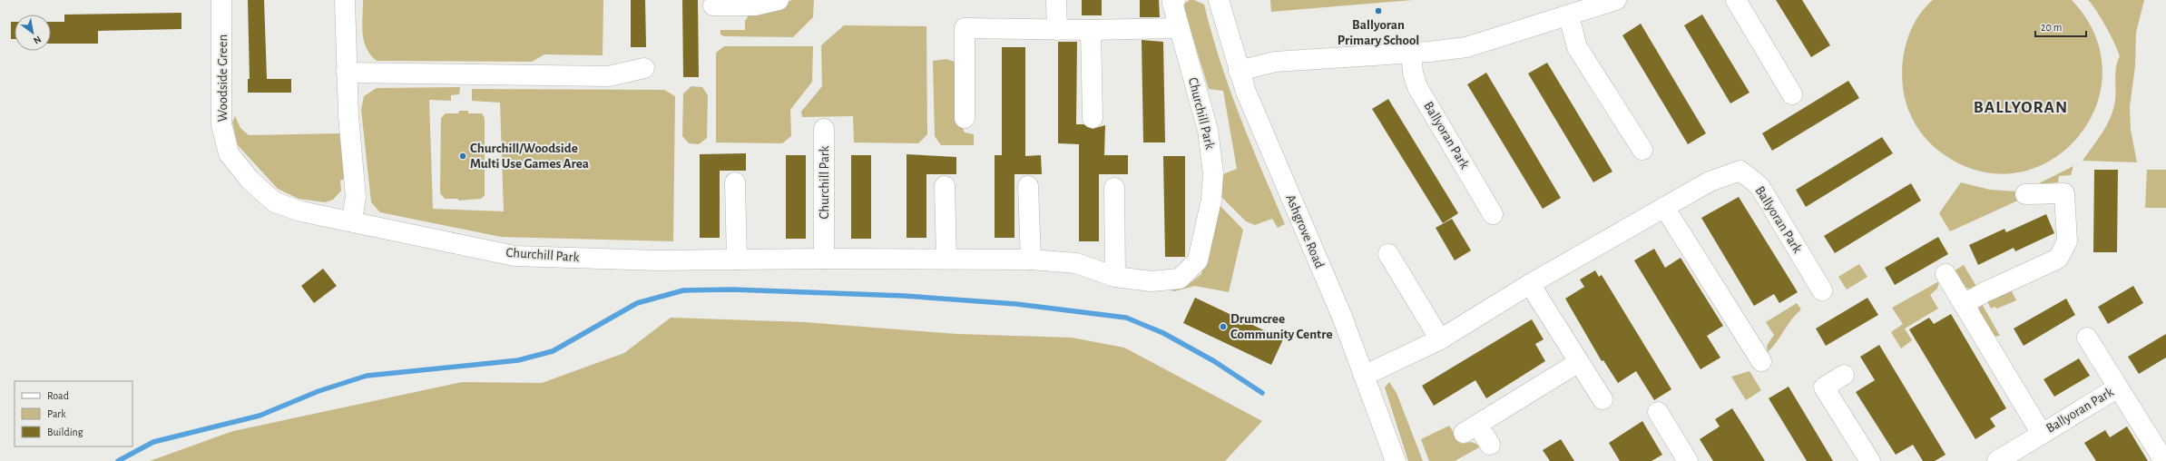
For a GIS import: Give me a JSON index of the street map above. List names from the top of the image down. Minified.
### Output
{"streets":{"street":["Woodside Green","Churchill Park","Ballyoran Park","Ashgrove Road"]},"crossings":[["Woodside Green","Churchill Park"],["Ballyoran Park","Ashgrove Road"]],"districts":["BALLYORAN"],"places":["Ballyoran Primary School","Churchill/Woodside Multi Use Games Area","Drumcree Community Centre"],"legend":["Road","Park","Building"],"scale_bar":"20 m","north":"bottom right"}
